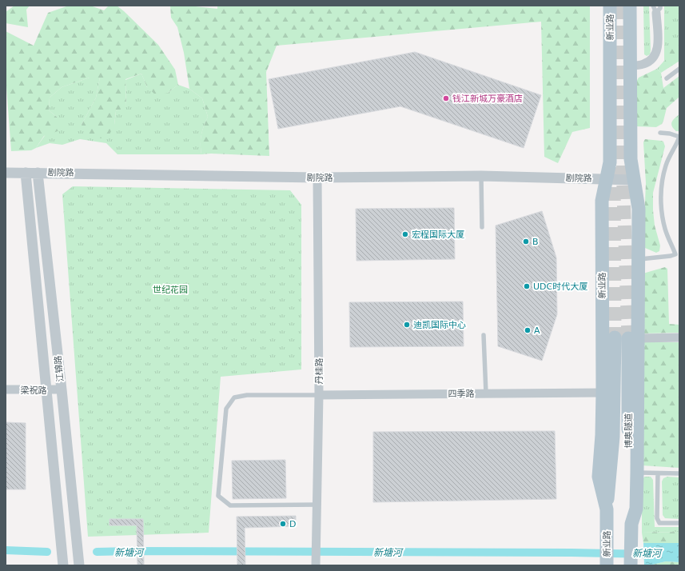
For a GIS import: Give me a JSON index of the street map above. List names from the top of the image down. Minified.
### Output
{"streets":{"main road":["新业路","博奥隧道"],"street":["剧院路","江锦路","丹桂路","梁祝路","四季路"]},"crossings":[["新业路","剧院路"],["新业路","四季路"],["新业路","博奥隧道"],["剧院路","江锦路"],["剧院路","丹桂路"],["江锦路","梁祝路"],["丹桂路","四季路"]],"water":["新塘河"],"parks":["世纪花园"],"places":["钱江新城万豪酒店","宏程国际大厦","B","UDC时代大厦","迪凯国际中心","A","D"]}
